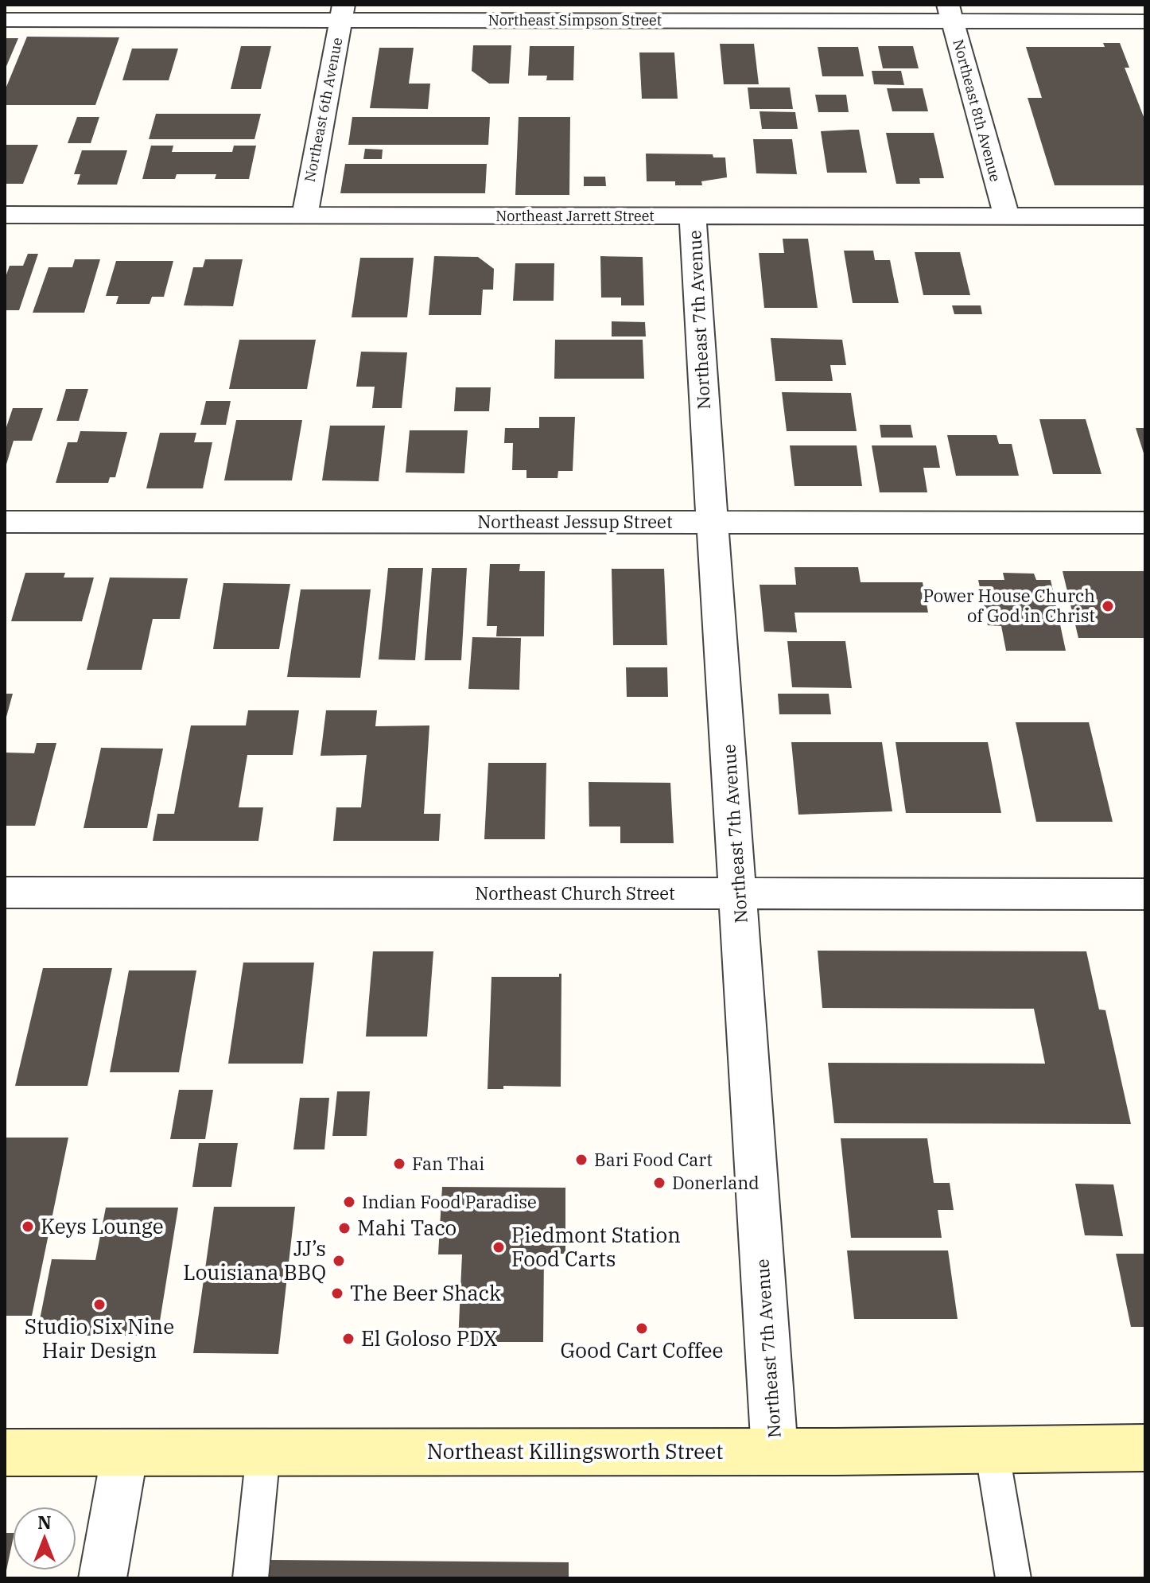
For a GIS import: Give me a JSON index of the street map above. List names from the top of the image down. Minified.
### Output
{"streets":{"main road":["Northeast Killingsworth Street"],"street":["Northeast Simpson Street","Northeast 6th Avenue","Northeast 8th Avenue","Northeast Jarrett Street","Northeast 7th Avenue","Northeast Jessup Street","Northeast Church Street"]},"crossings":[["Northeast Simpson Street","Northeast 6th Avenue"],["Northeast Simpson Street","Northeast 8th Avenue"],["Northeast 6th Avenue","Northeast Jarrett Street"],["Northeast 8th Avenue","Northeast Jarrett Street"],["Northeast Jarrett Street","Northeast 7th Avenue"],["Northeast 7th Avenue","Northeast Jessup Street"],["Northeast 7th Avenue","Northeast Church Street"],["Northeast 7th Avenue","Northeast Killingsworth Street"]],"places":["Power House Church of God in Christ","Bari Food Cart","Fan Thai","Donerland","Indian Food Paradise","Keys Lounge","Mahi Taco","Piedmont Station Food Carts","JJ’s Louisiana BBQ","The Beer Shack","Studio Six Nine Hair Design","Good Cart Coffee","El Goloso PDX"],"north":"top"}
